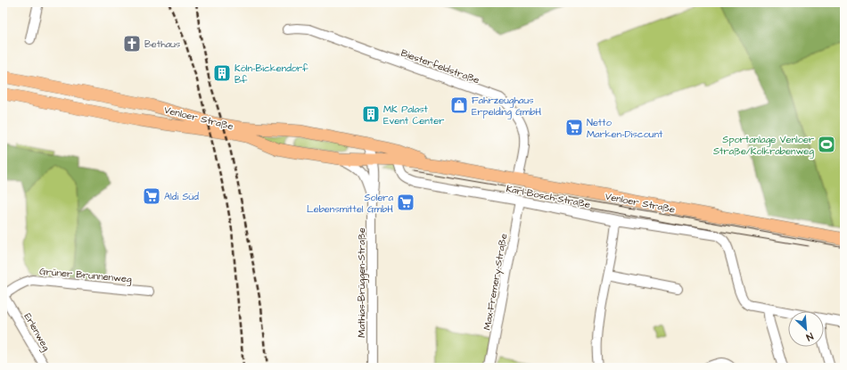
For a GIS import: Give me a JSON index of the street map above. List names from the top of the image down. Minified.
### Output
{"streets":{"main road":["Venloer Straße"],"street":["Biesterfeldstraße","Karl-Bosch-Straße","Grüner Brunnenweg","Max-Fremery-Straße","Mathias-Brüggen-Straße","Erlenweg"]},"crossings":[["Biesterfeldstraße","Venloer Straße"],["Venloer Straße","Karl-Bosch-Straße"],["Venloer Straße","Mathias-Brüggen-Straße"],["Karl-Bosch-Straße","Max-Fremery-Straße"],["Grüner Brunnenweg","Erlenweg"]],"places":{"church":["Bethaus"],"building":["Köln-Bickendorf Bf","MK Palast Event Center"],"shop":["Fahrzeughaus Erpelding GmbH"],"supermarket":["Netto Marken-Discount","Aldi Süd","Solera Lebensmittel GmbH"],"sports":["Sportanlage Venloer Straße/Kolkrabenweg"]},"north":"bottom right"}
